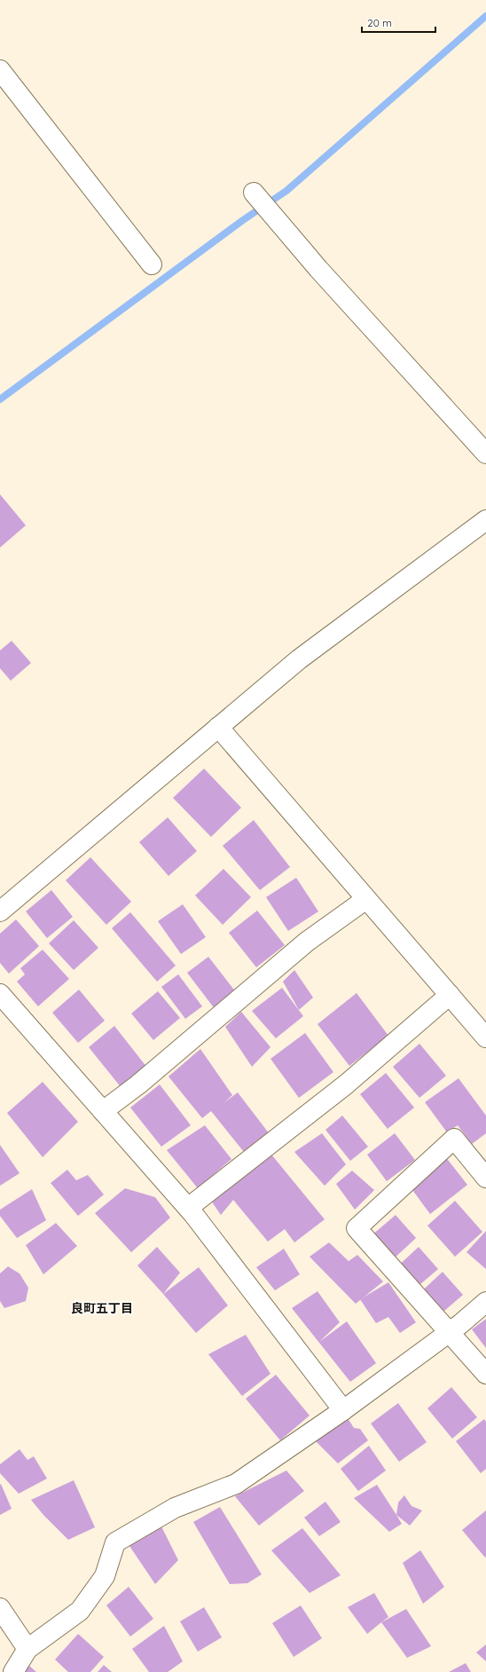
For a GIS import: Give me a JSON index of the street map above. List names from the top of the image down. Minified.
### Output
{"districts":["良町五丁目"],"scale_bar":"20 m"}
